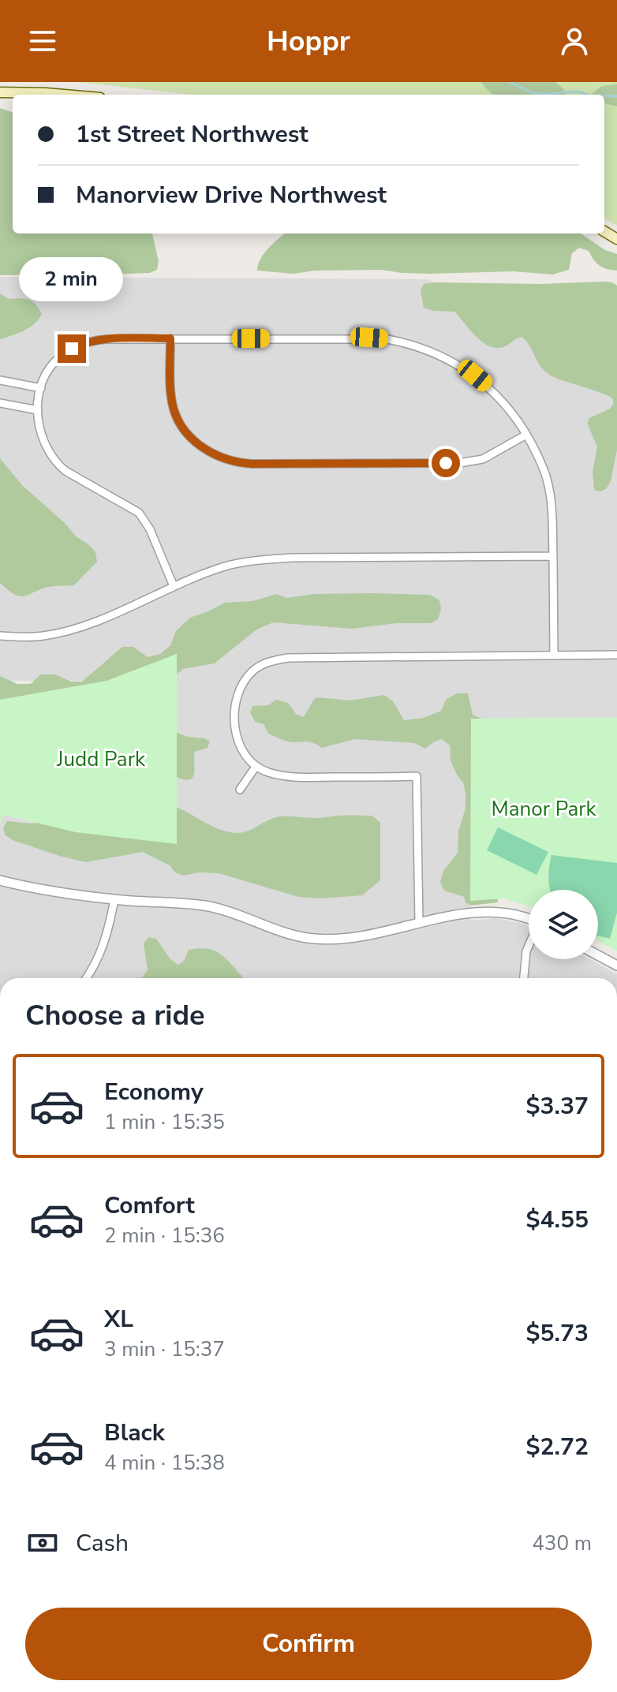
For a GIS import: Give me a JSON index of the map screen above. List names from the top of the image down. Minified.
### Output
{"parks":["Judd Park","Manor Park"],"page":{"header":"Hoppr","banner":["1st Street Northwest","Manorview Drive Northwest"],"bubble":"2 min","heading":"Choose a ride","list":[{"name":"Economy","note":"1 min · 15:35","value":"$3.37"},{"name":"Comfort","note":"2 min · 15:36","value":"$4.55"},{"name":"XL","note":"3 min · 15:37","value":"$5.73"},{"name":"Black","note":"4 min · 15:38","value":"$2.72"}],"pay":["Cash","430 m"],"buttons":"Confirm"}}
